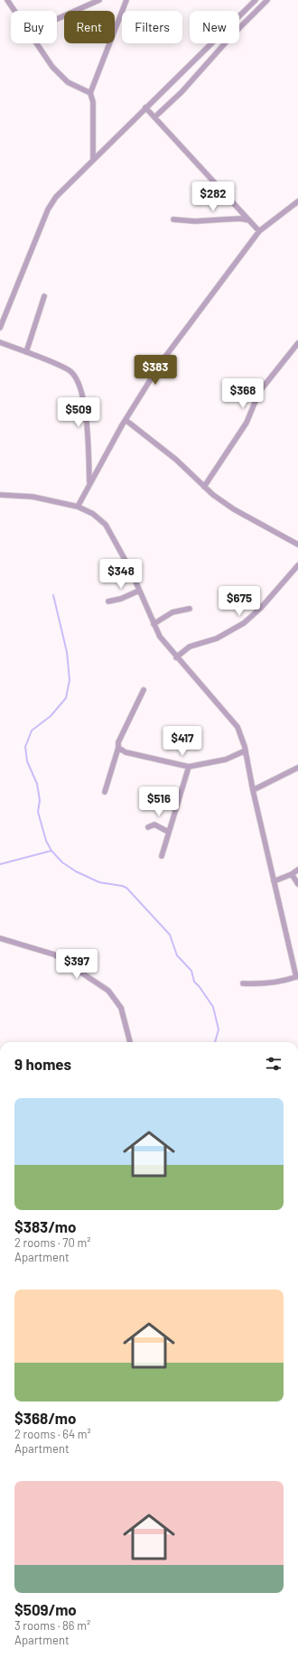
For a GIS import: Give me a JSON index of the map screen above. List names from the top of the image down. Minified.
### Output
{"page":{"chip":["Buy","Rent","Filters","New"],"price":["$282","$383","$368","$509","$348","$675","$417","$516","$397"],"heading":"9 homes","list":[{"name":"$383/mo","note":"2 rooms · 70 m² · Apartment"},{"name":"$368/mo","note":"2 rooms · 64 m² · Apartment"},{"name":"$509/mo","note":"3 rooms · 86 m² · Apartment"}]}}
